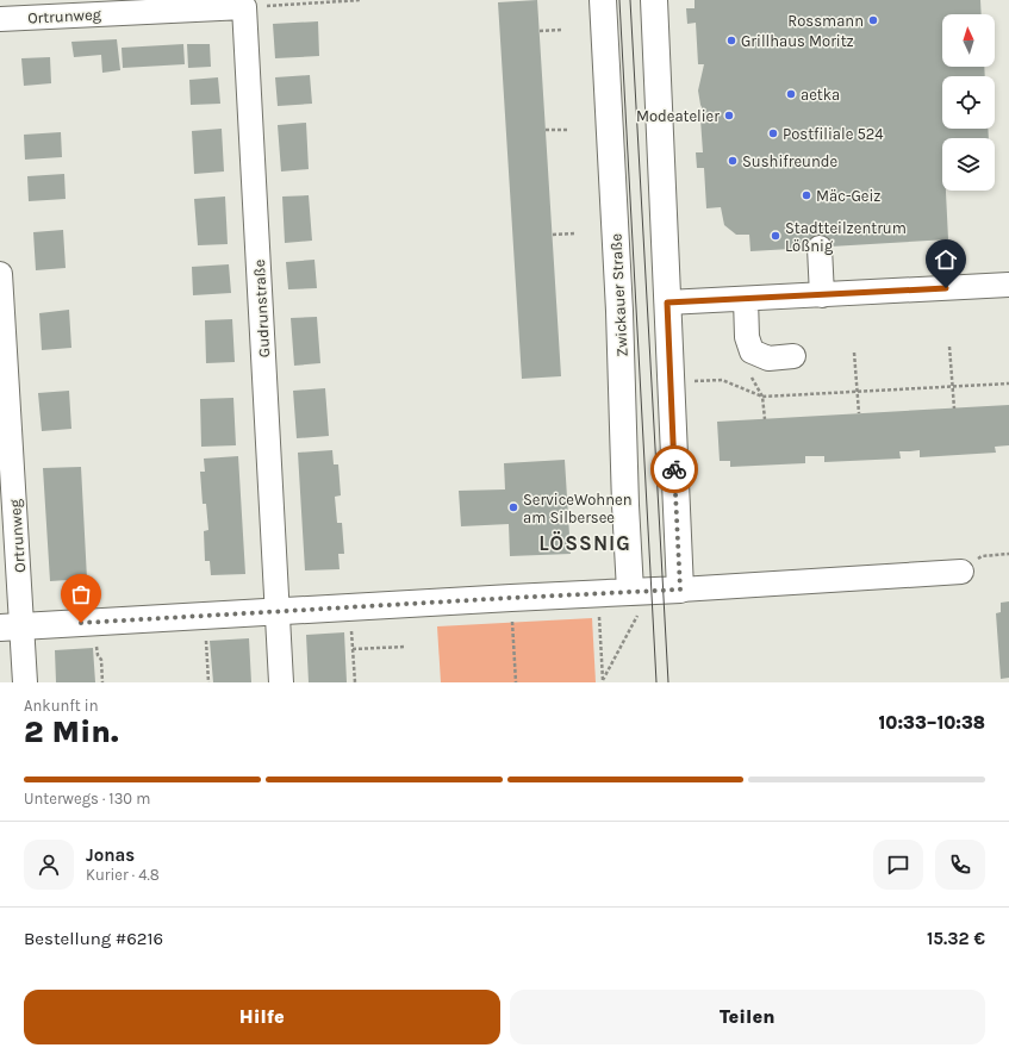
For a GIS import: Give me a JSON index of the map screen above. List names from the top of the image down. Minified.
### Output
{"streets":{"main road":["Zwickauer Straße"],"street":["Ortrunweg","Gudrunstraße"]},"crossings":[["Ortrunweg","Gudrunstraße"]],"districts":["LÖSSNIG"],"places":["Rossmann","Grillhaus Moritz","aetka","Modeatelier","Postfiliale 524","Sushifreunde","Mäc-Geiz","Stadtteilzentrum Lößnig","ServiceWohnen am Silbersee"],"north":"top","page":{"heading":["2 Min.","Ankunft in","10:33–10:38"],"panel":["Jonas","Kurier · 4.8","Bestellung #6216","15.32 €"],"bar":"Unterwegs · 130 m","buttons":["Hilfe","Teilen"]}}
